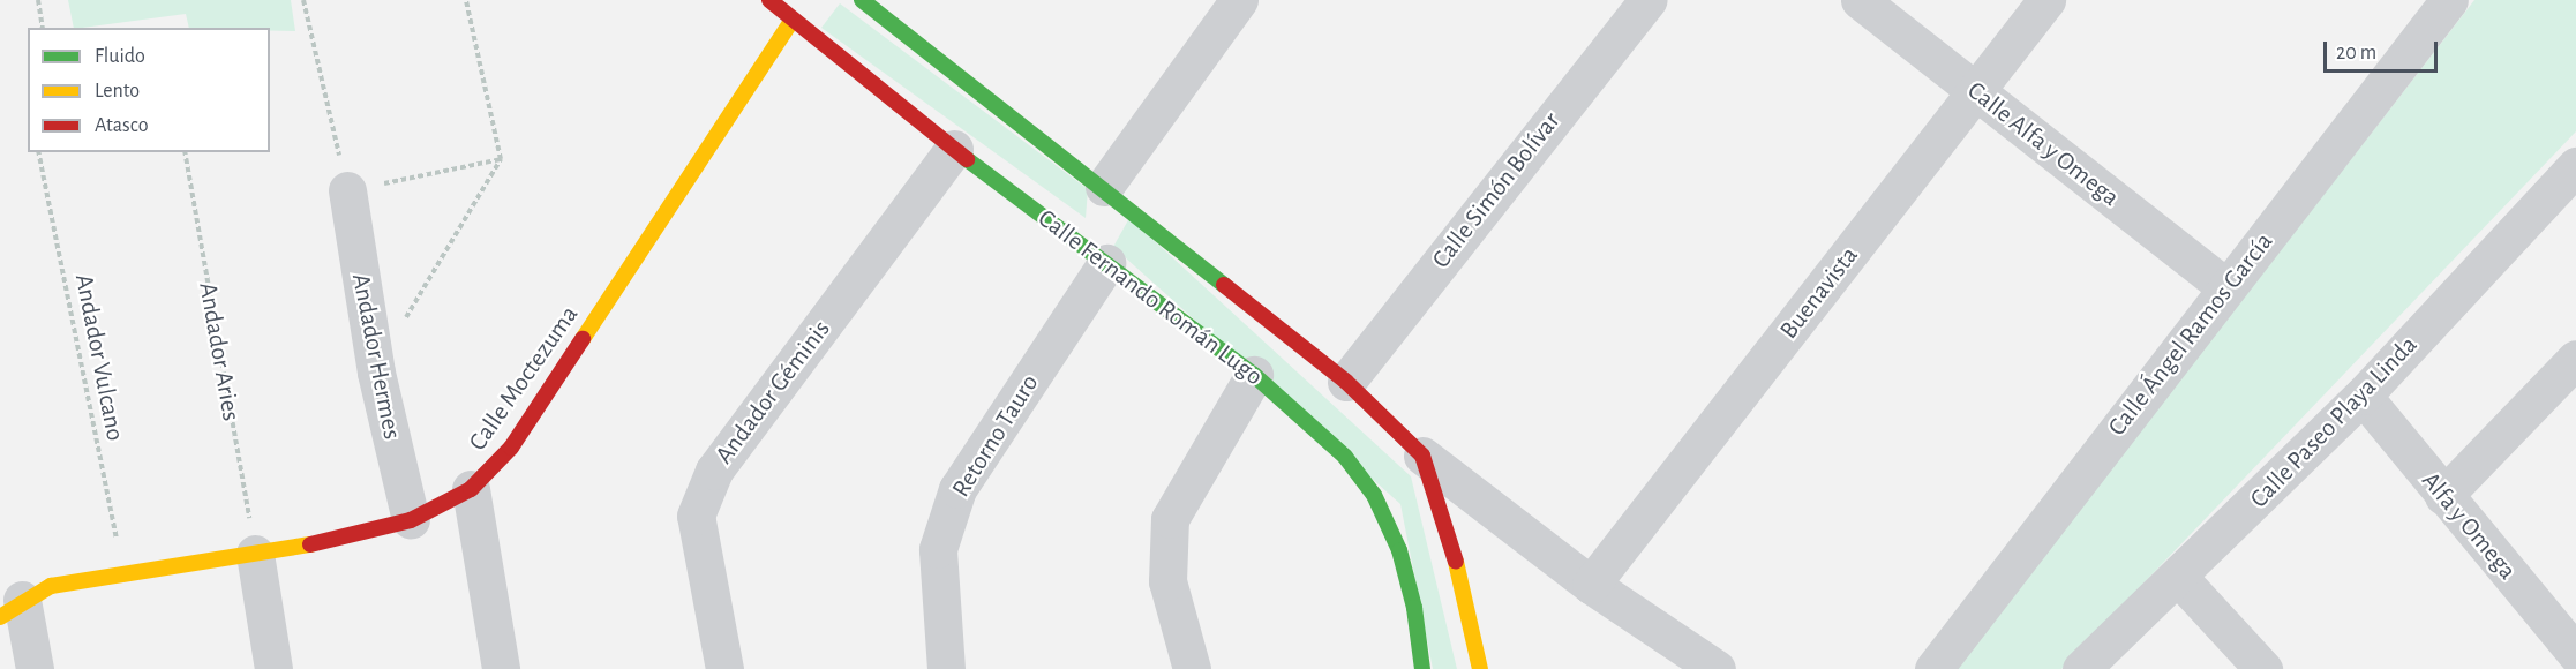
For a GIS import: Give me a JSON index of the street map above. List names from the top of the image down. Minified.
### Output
{"streets":{"street":["Calle Alfa y Omega","Calle Simón Bolívar","Buenavista","Calle Fernando Román Lugo","Calle Ángel Ramos García","Andador Hermes","Calle Moctezuma","Andador Géminis","Calle Paseo Playa Linda","Retorno Tauro","Alfa y Omega"],"path":["Andador Aries","Andador Vulcano"]},"crossings":[["Calle Alfa y Omega","Buenavista"],["Calle Alfa y Omega","Calle Ángel Ramos García"],["Calle Simón Bolívar","Calle Fernando Román Lugo"],["Buenavista","Calle Fernando Román Lugo"],["Calle Fernando Román Lugo","Calle Moctezuma"],["Calle Fernando Román Lugo","Andador Géminis"],["Calle Fernando Román Lugo","Retorno Tauro"],["Andador Aries","Calle Moctezuma"],["Andador Hermes","Calle Moctezuma"],["Andador Vulcano","Calle Moctezuma"],["Calle Paseo Playa Linda","Alfa y Omega"]],"legend":["Fluido","Lento","Atasco"],"scale_bar":"20 m"}
